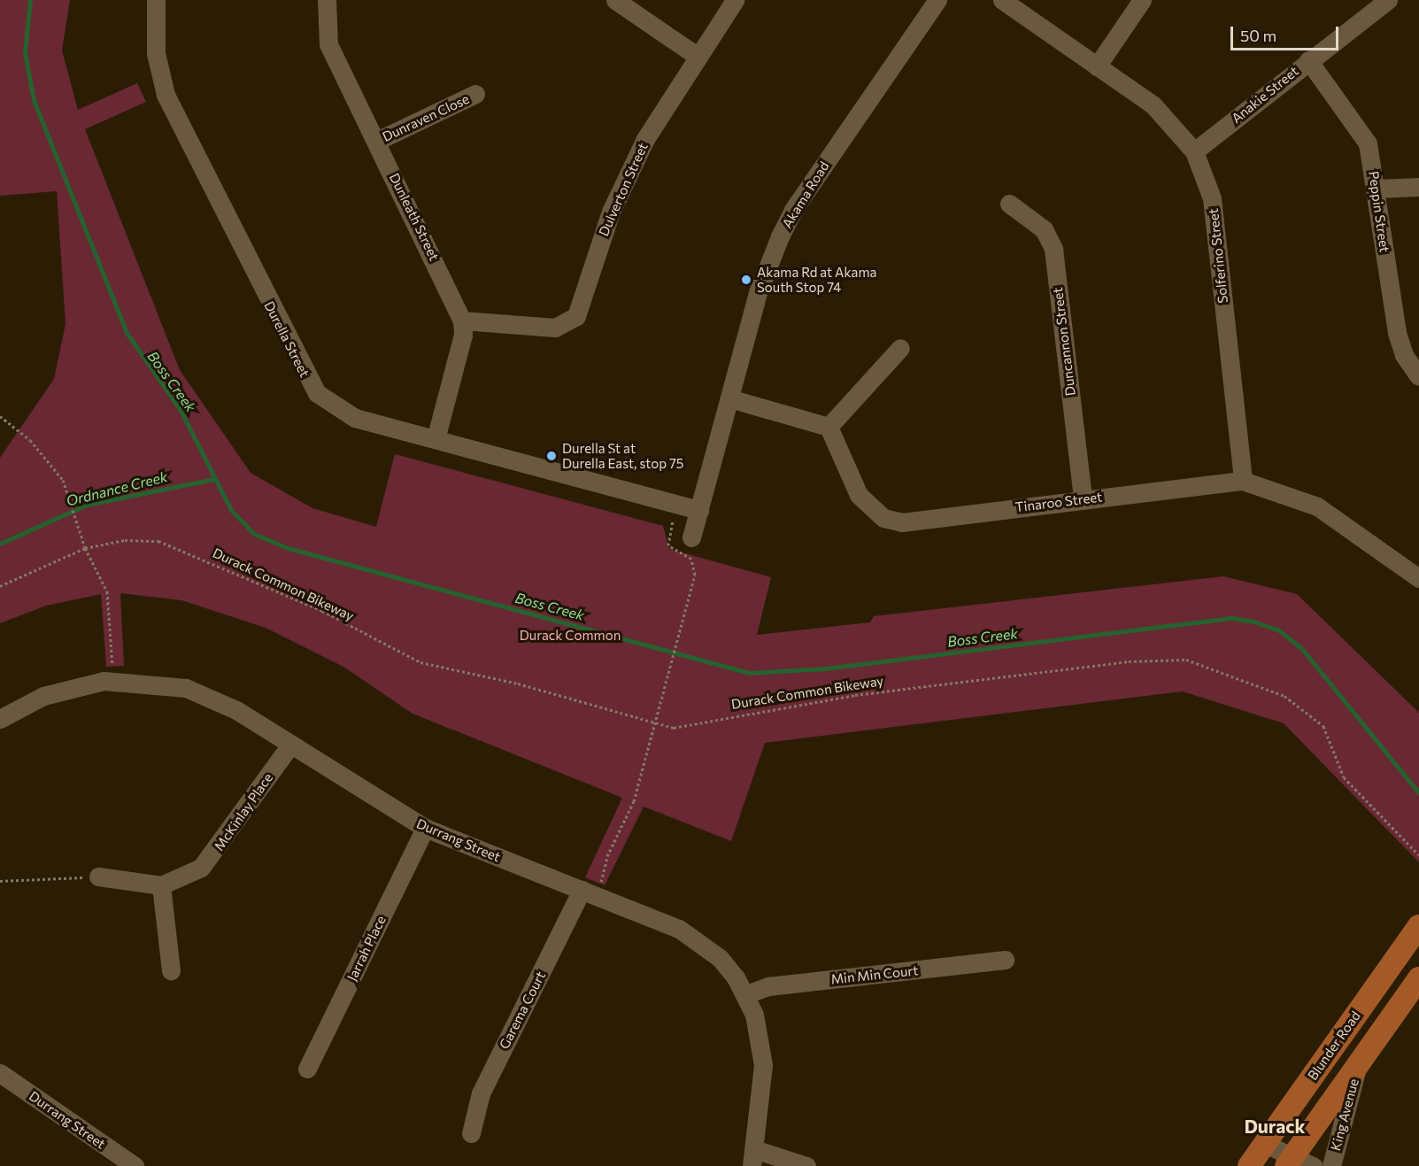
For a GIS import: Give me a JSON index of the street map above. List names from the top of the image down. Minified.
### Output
{"streets":{"main road":["Blunder Road"],"street":["Anakie Street","Dunraven Close","Dulverton Street","Akama Road","Peppin Street","Dunleath Street","Solferino Street","Durella Street","Duncannon Street","Tinaroo Street","McKinlay Place","Durrang Street","Jarrah Place","Min Min Court","Garema Court","King Avenue"],"path":["Durack Common Bikeway"]},"crossings":[["Anakie Street","Peppin Street"],["Anakie Street","Solferino Street"],["Dunraven Close","Dunleath Street"],["Dulverton Street","Dunleath Street"],["Akama Road","Durella Street"],["Solferino Street","Tinaroo Street"],["Duncannon Street","Tinaroo Street"],["McKinlay Place","Durrang Street"],["Durrang Street","Jarrah Place"],["Durrang Street","Min Min Court"],["Durrang Street","Garema Court"]],"districts":["Durack"],"water":["Boss Creek","Ordnance Creek"],"parks":["Durack Common"],"places":["Akama Rd at Akama South Stop 74","Durella St at Durella East, stop 75"],"scale_bar":"50 m"}
